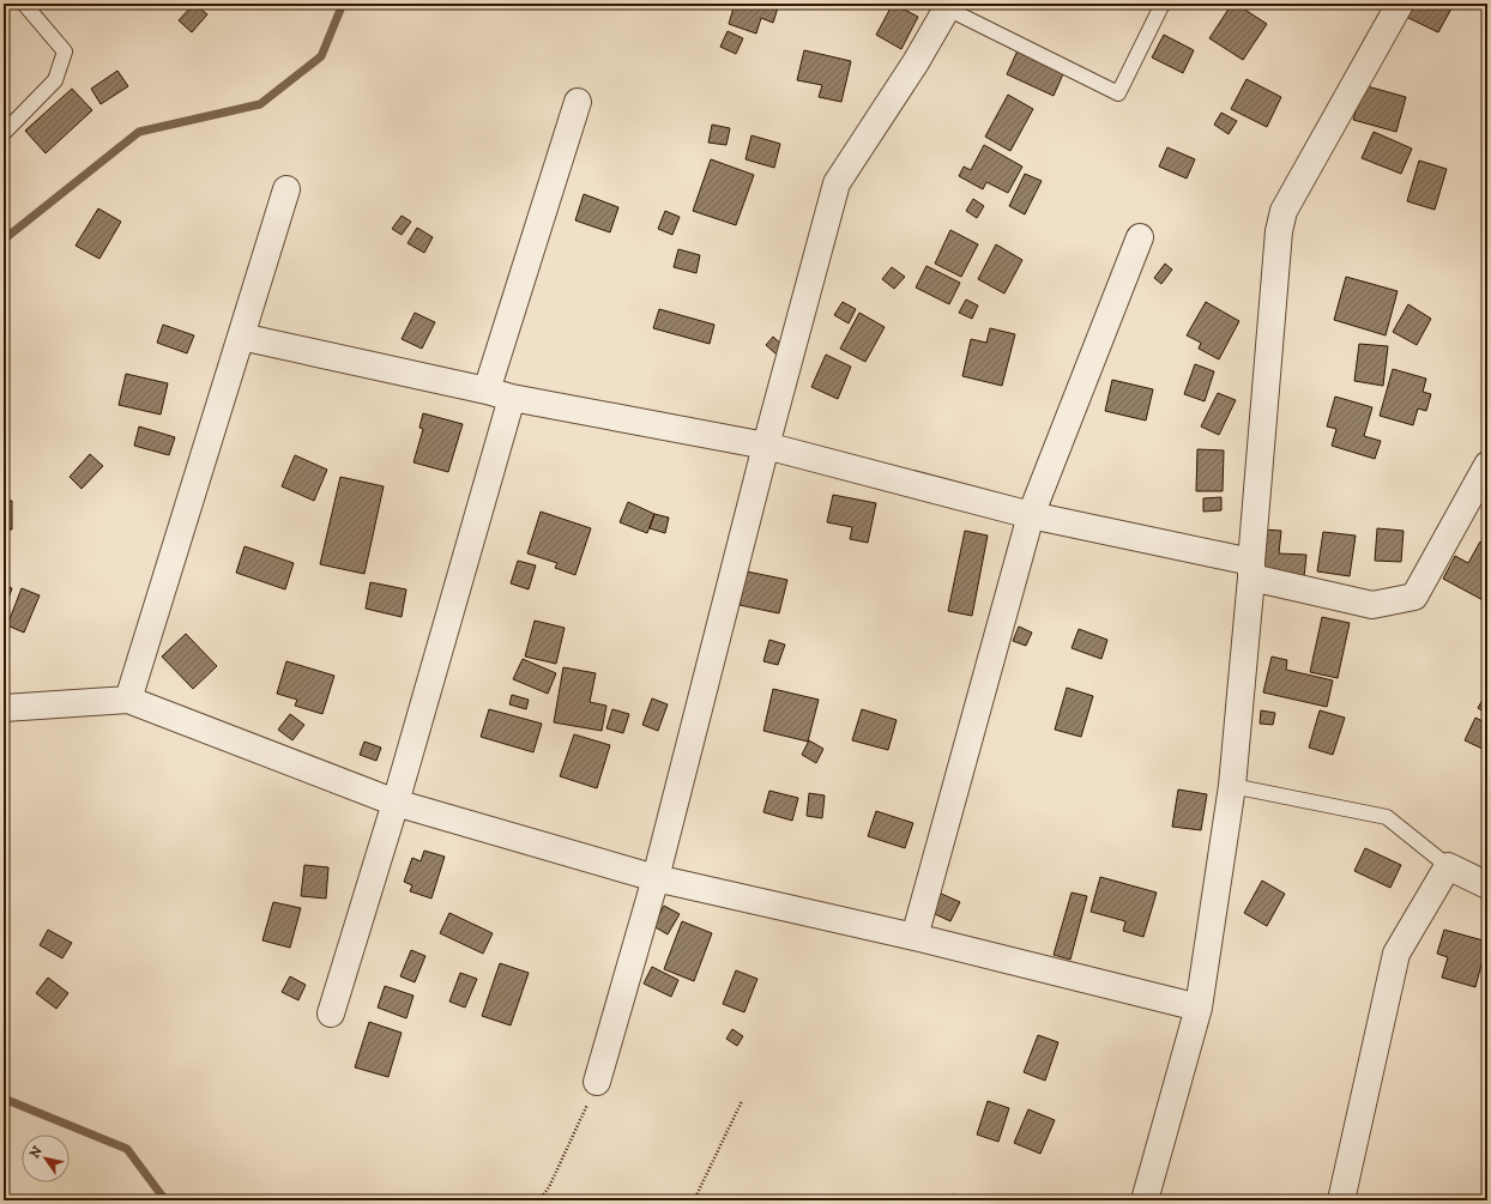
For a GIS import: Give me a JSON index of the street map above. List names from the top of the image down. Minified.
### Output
{"north":"top left"}
